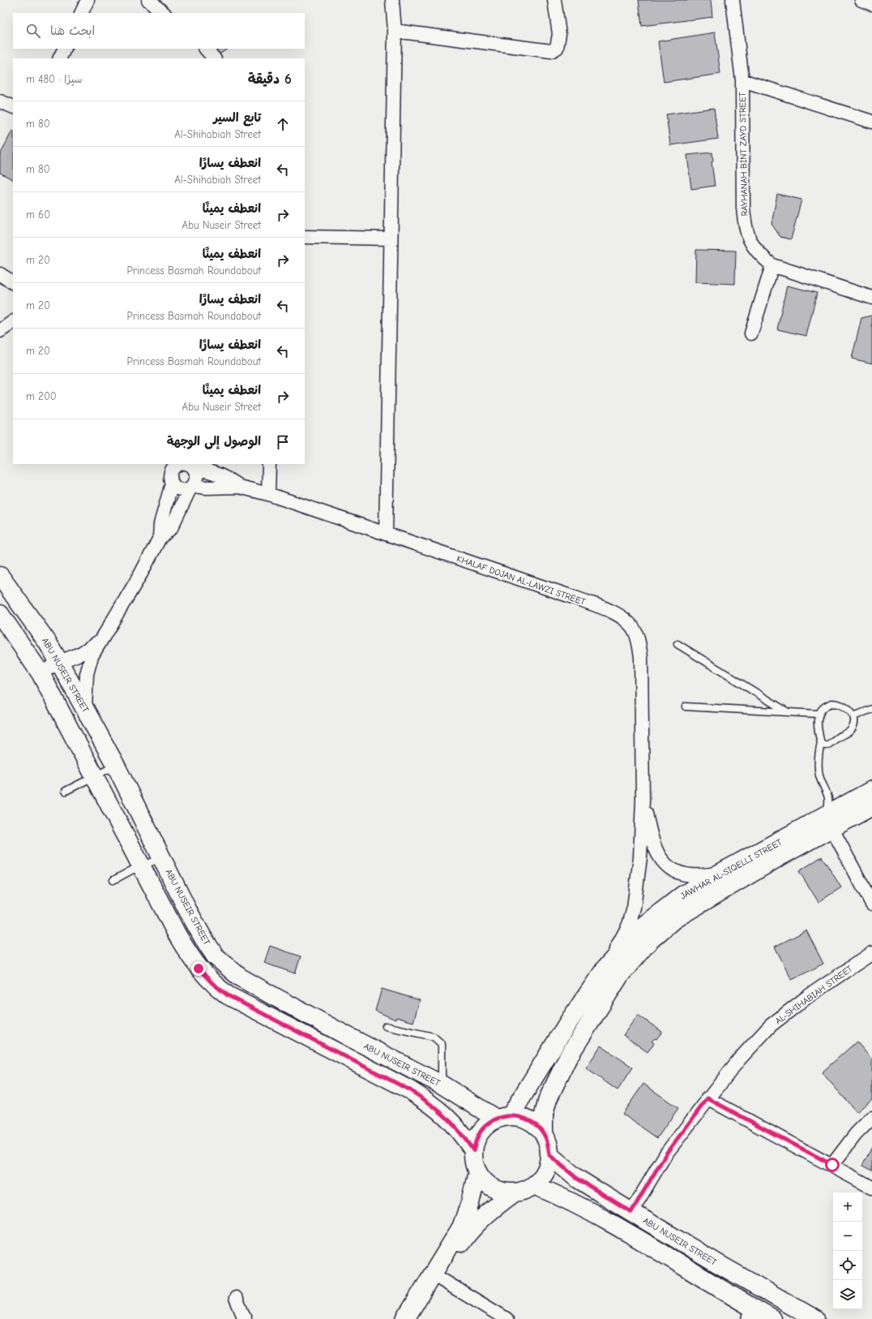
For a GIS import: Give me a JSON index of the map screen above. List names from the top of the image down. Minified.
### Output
{"streets":{"main road":["ABU NUSEIR STREET","JAWHAR AL-SIQELLI STREET"],"street":["RAYHANAH BINT ZAYD STREET","KHALAF DOJAN AL-LAWZI STREET","AL-SHIHABIAH STREET"]},"crossings":[["KHALAF DOJAN AL-LAWZI STREET","JAWHAR AL-SIQELLI STREET"],["ABU NUSEIR STREET","JAWHAR AL-SIQELLI STREET"],["ABU NUSEIR STREET","AL-SHIHABIAH STREET"]],"page":{"search":"ابحث هنا","heading":["6 دقيقة","سيرًا · 480 m"],"list":[["تابع السير","Al-Shihabiah Street","80 m"],["انعطف يسارًا","Al-Shihabiah Street","80 m"],["انعطف يمينًا","Abu Nuseir Street","60 m"],["انعطف يمينًا","Princess Basmah Roundabout","20 m"],["انعطف يسارًا","Princess Basmah Roundabout","20 m"],["انعطف يسارًا","Princess Basmah Roundabout","20 m"],["انعطف يمينًا","Abu Nuseir Street","200 m"],"الوصول إلى الوجهة"],"map_buttons":["+","−"]}}
